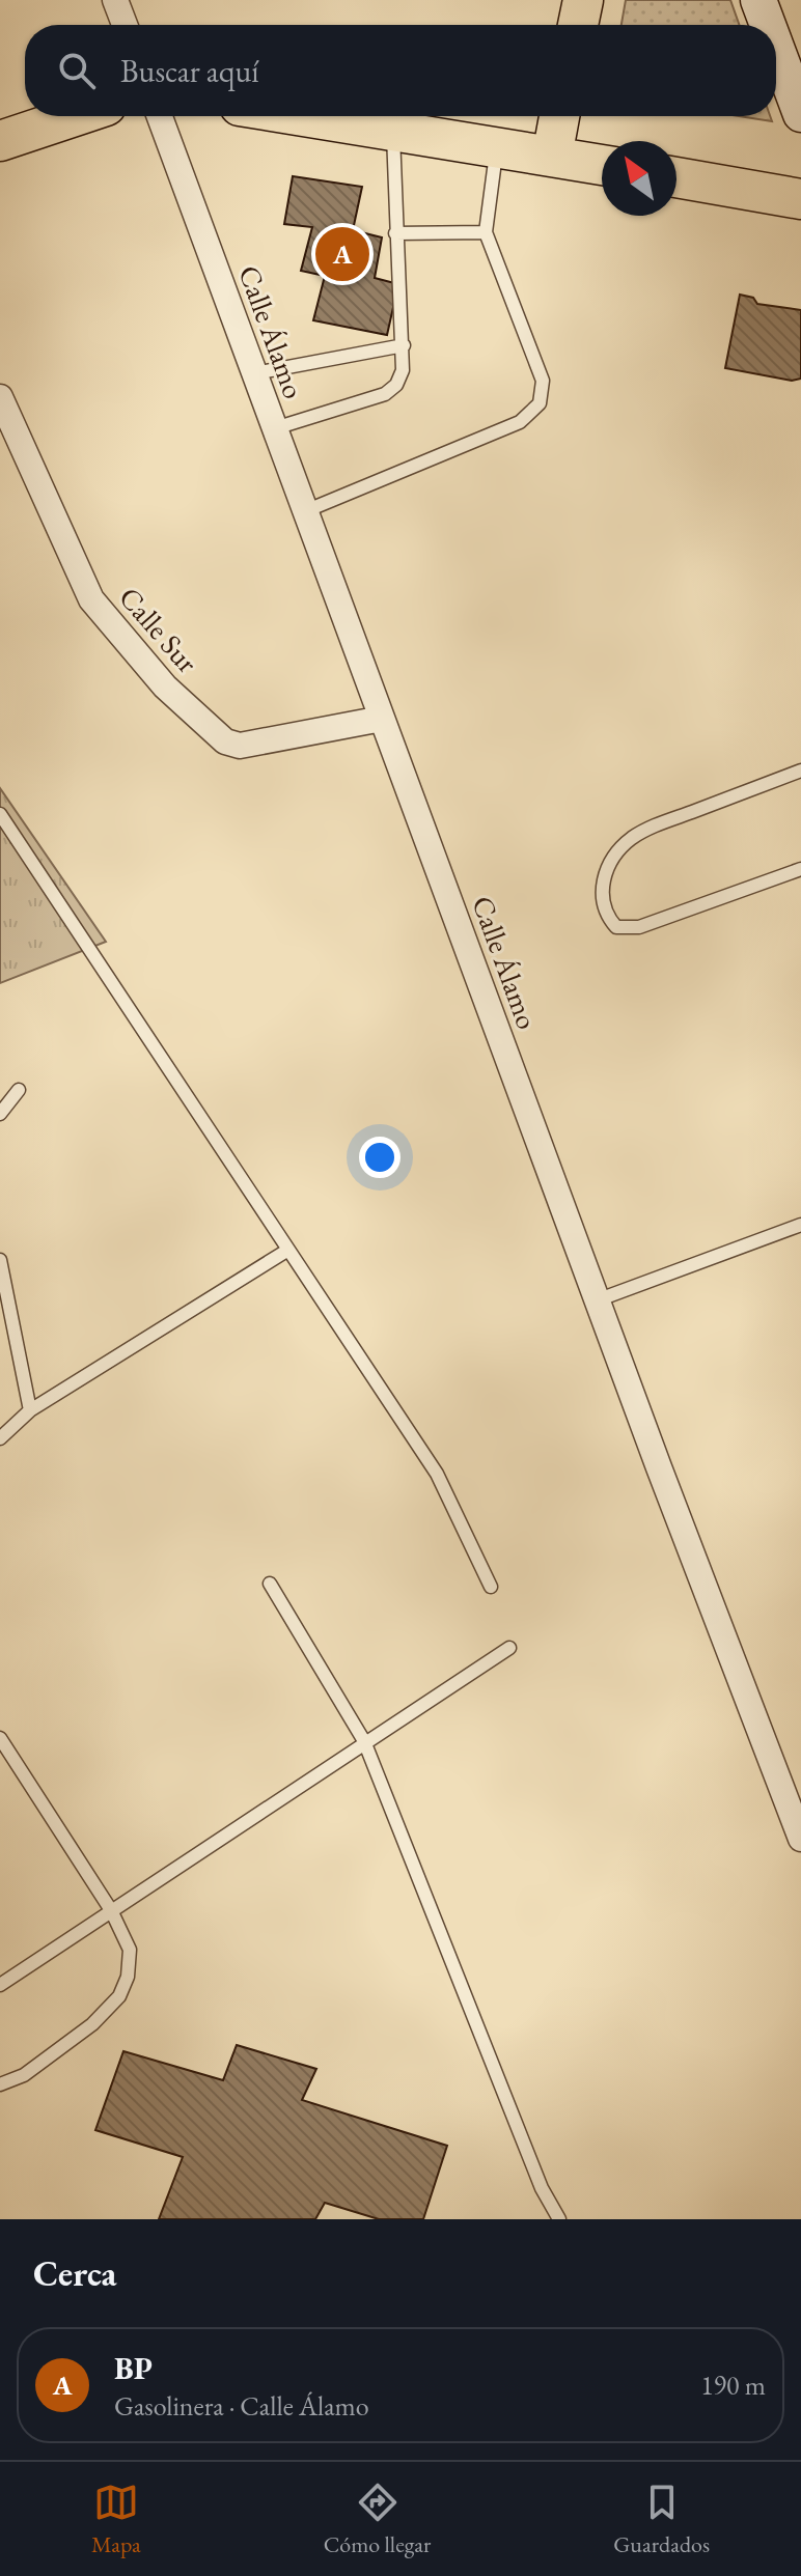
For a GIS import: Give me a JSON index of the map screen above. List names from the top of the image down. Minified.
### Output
{"streets":{"street":["Calle Álamo","Calle Sur"]},"crossings":[["Calle Álamo","Calle Sur"]],"north":"top left","page":{"search":"Buscar aquí","pins":"A","heading":"Cerca","list":[{"mark":"A","name":"BP","note":"Gasolinera · Calle Álamo","value":"190 m"}],"nav":["Mapa","Cómo llegar","Guardados"]}}
